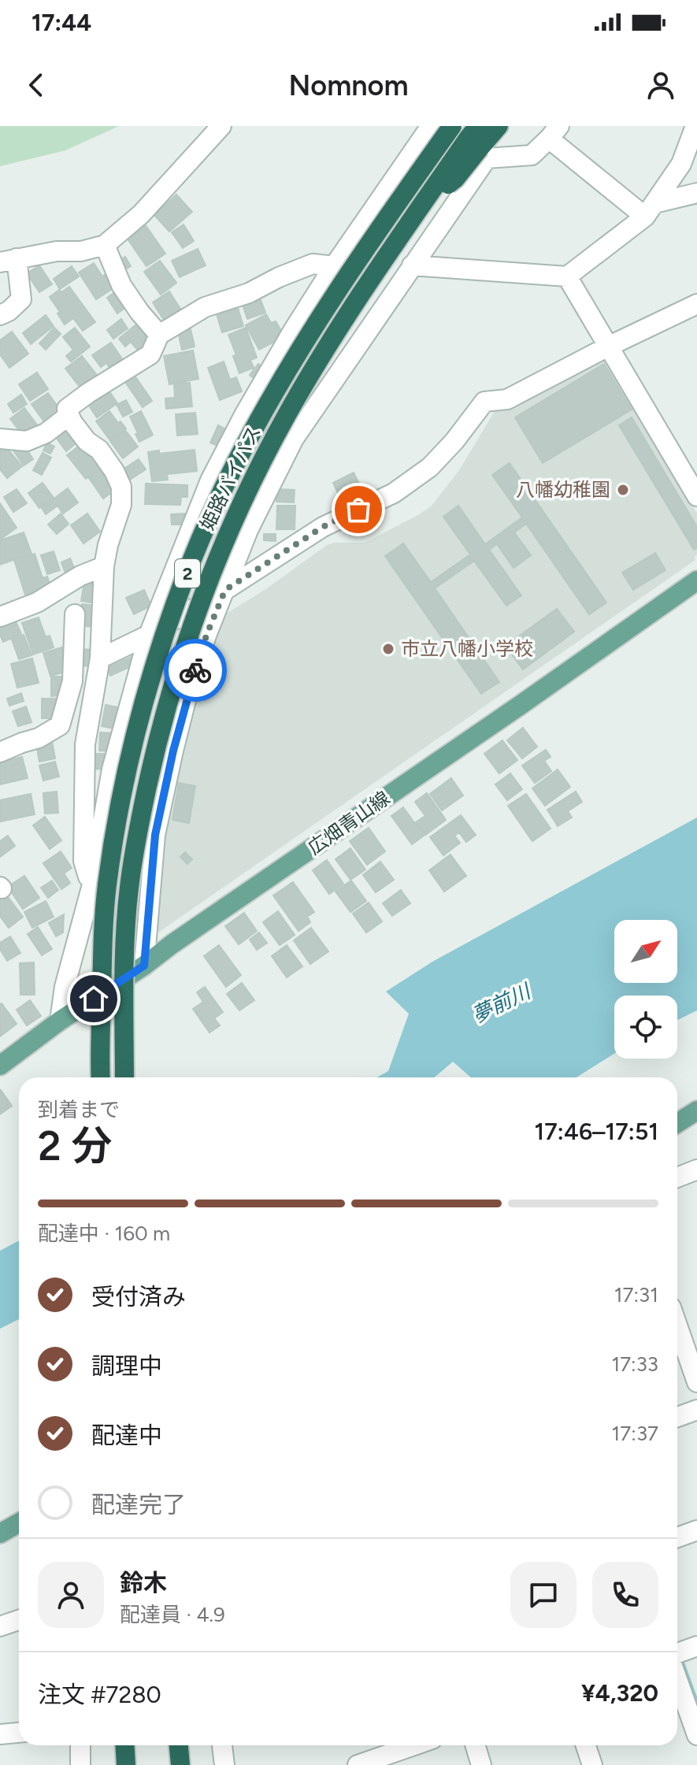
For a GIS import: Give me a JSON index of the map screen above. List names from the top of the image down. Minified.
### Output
{"streets":{"highway":["姫路バイパス","2"],"main road":["広畑青山線"]},"water":["夢前川"],"places":["八幡幼稚園","市立八幡小学校"],"north":"top right","page":{"status":"17:44","header":"Nomnom","heading":["2 分","到着まで","17:46–17:51"],"panel":["鈴木","配達員 · 4.9","注文 #7280","¥4,320"],"bar":"配達中 · 160 m","list":[["受付済み","17:31"],["調理中","17:33"],["配達中","17:37"],"配達完了"]}}
